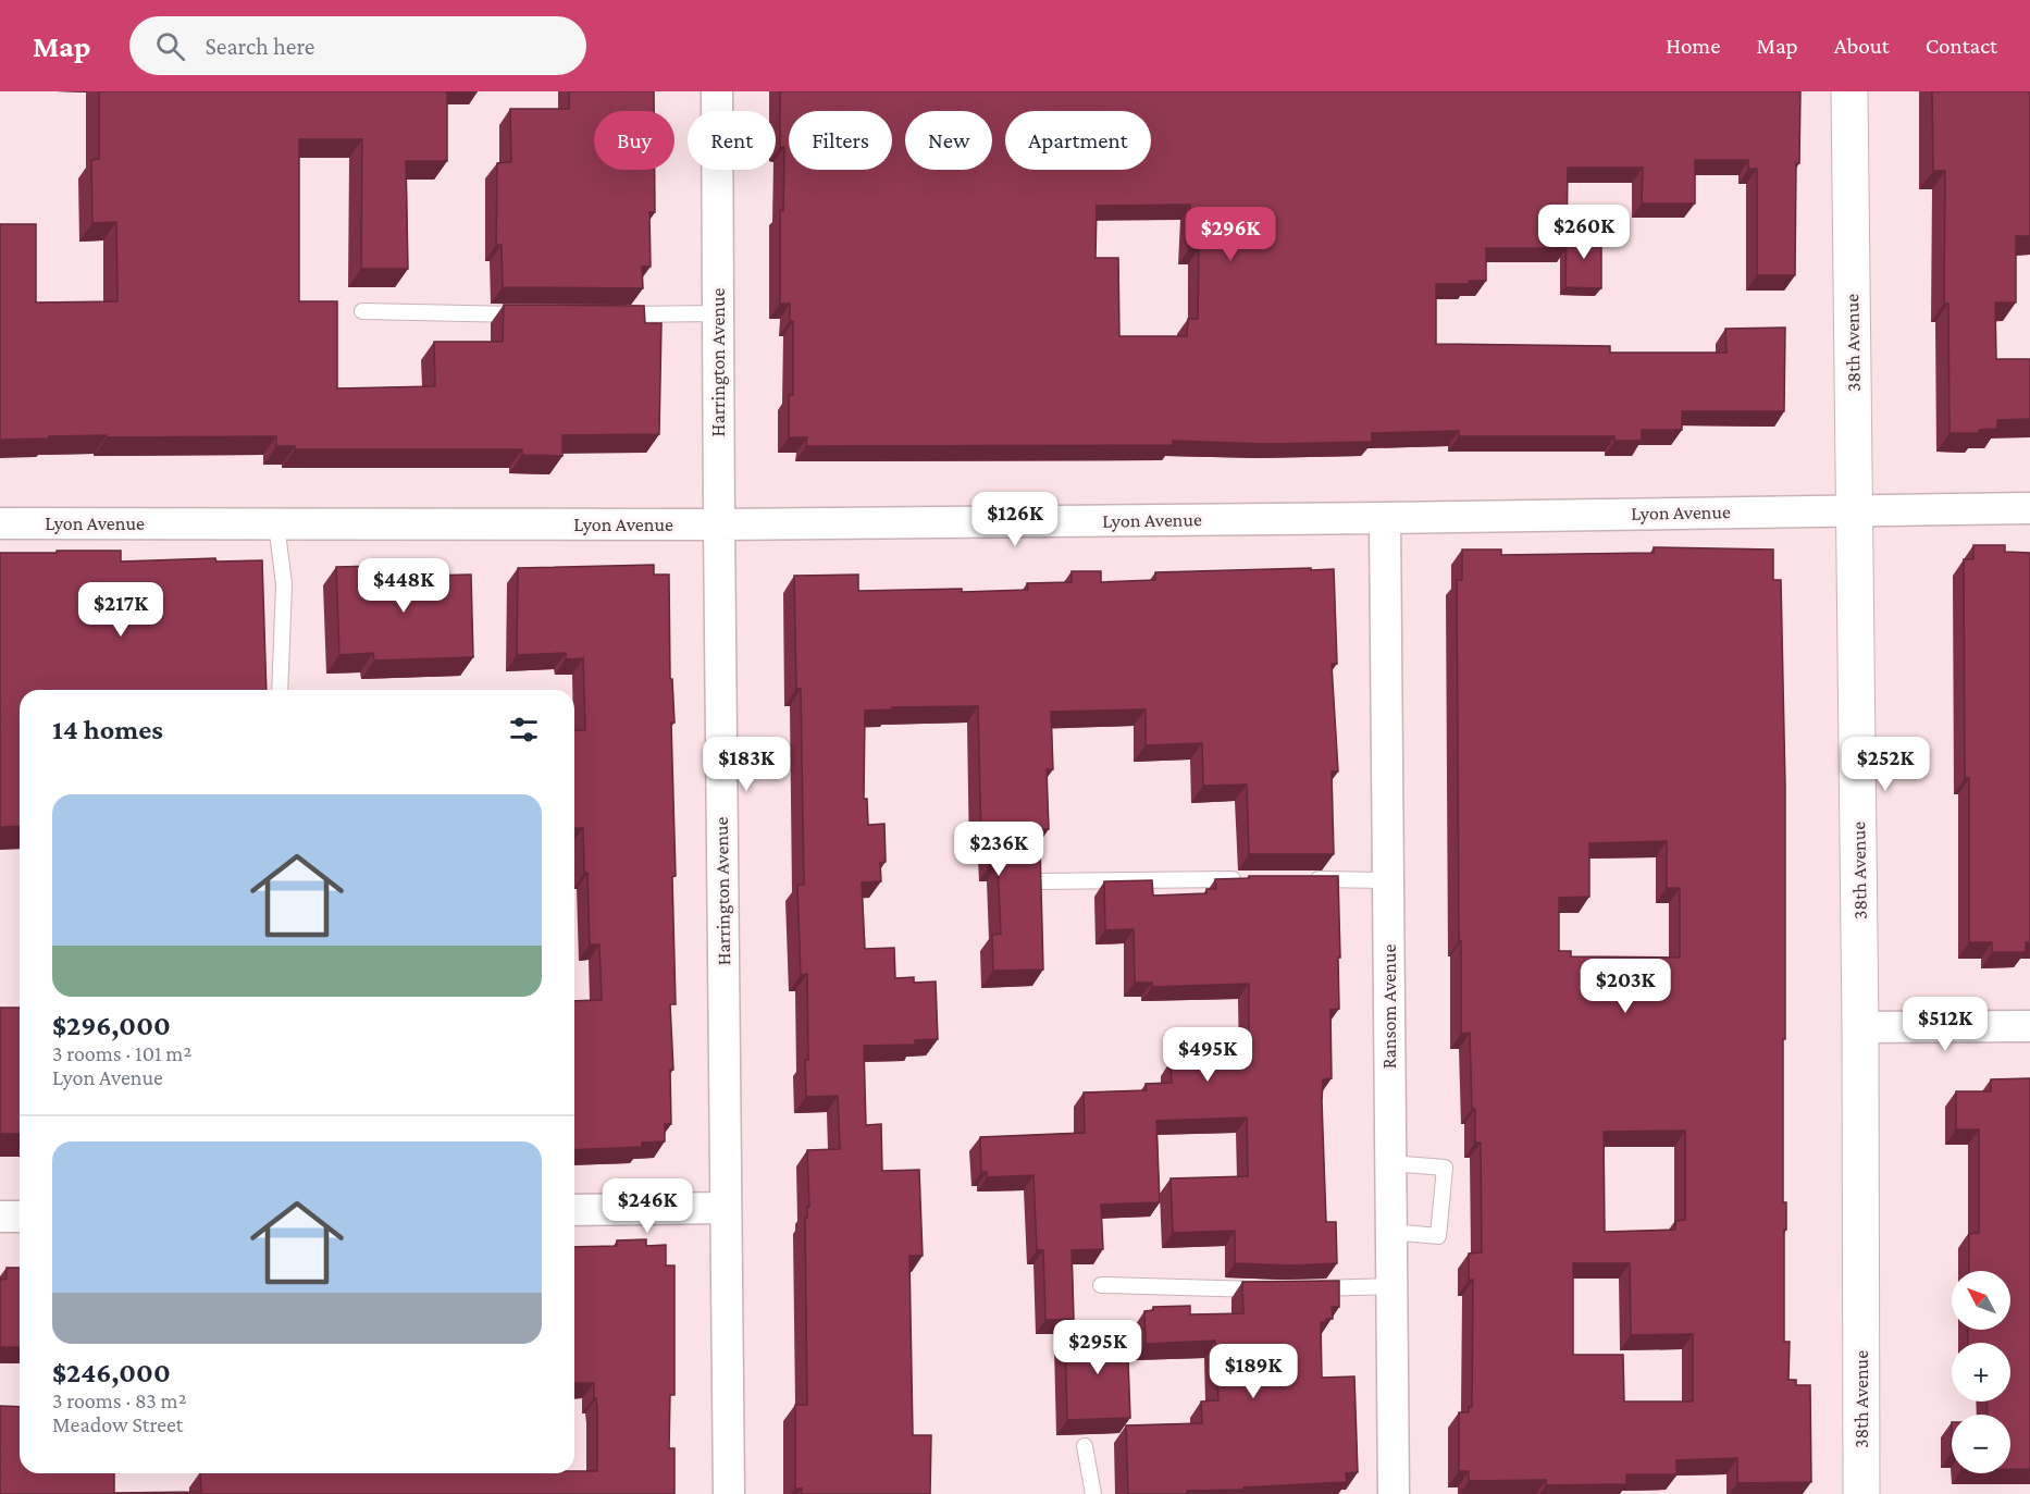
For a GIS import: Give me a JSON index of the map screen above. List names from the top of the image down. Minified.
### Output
{"streets":{"street":["38th Avenue","Harrington Avenue","Lyon Avenue","Ransom Avenue"]},"crossings":[["38th Avenue","Lyon Avenue"],["Harrington Avenue","Lyon Avenue"],["Lyon Avenue","Ransom Avenue"]],"north":"top left","page":{"header":"Map","search":"Search here","nav":["Home","Map","About","Contact"],"chip":["Buy","Rent","Filters","New","Apartment"],"price":["$260K","$296K","$126K","$448K","$217K","$183K","$252K","$236K","$203K","$512K","$495K","$246K","$295K","$189K"],"heading":"14 homes","list":[{"name":"$296,000","note":"3 rooms · 101 m² · Lyon Avenue"},{"name":"$246,000","note":"3 rooms · 83 m² · Meadow Street"}],"map_buttons":["+","−"]}}
